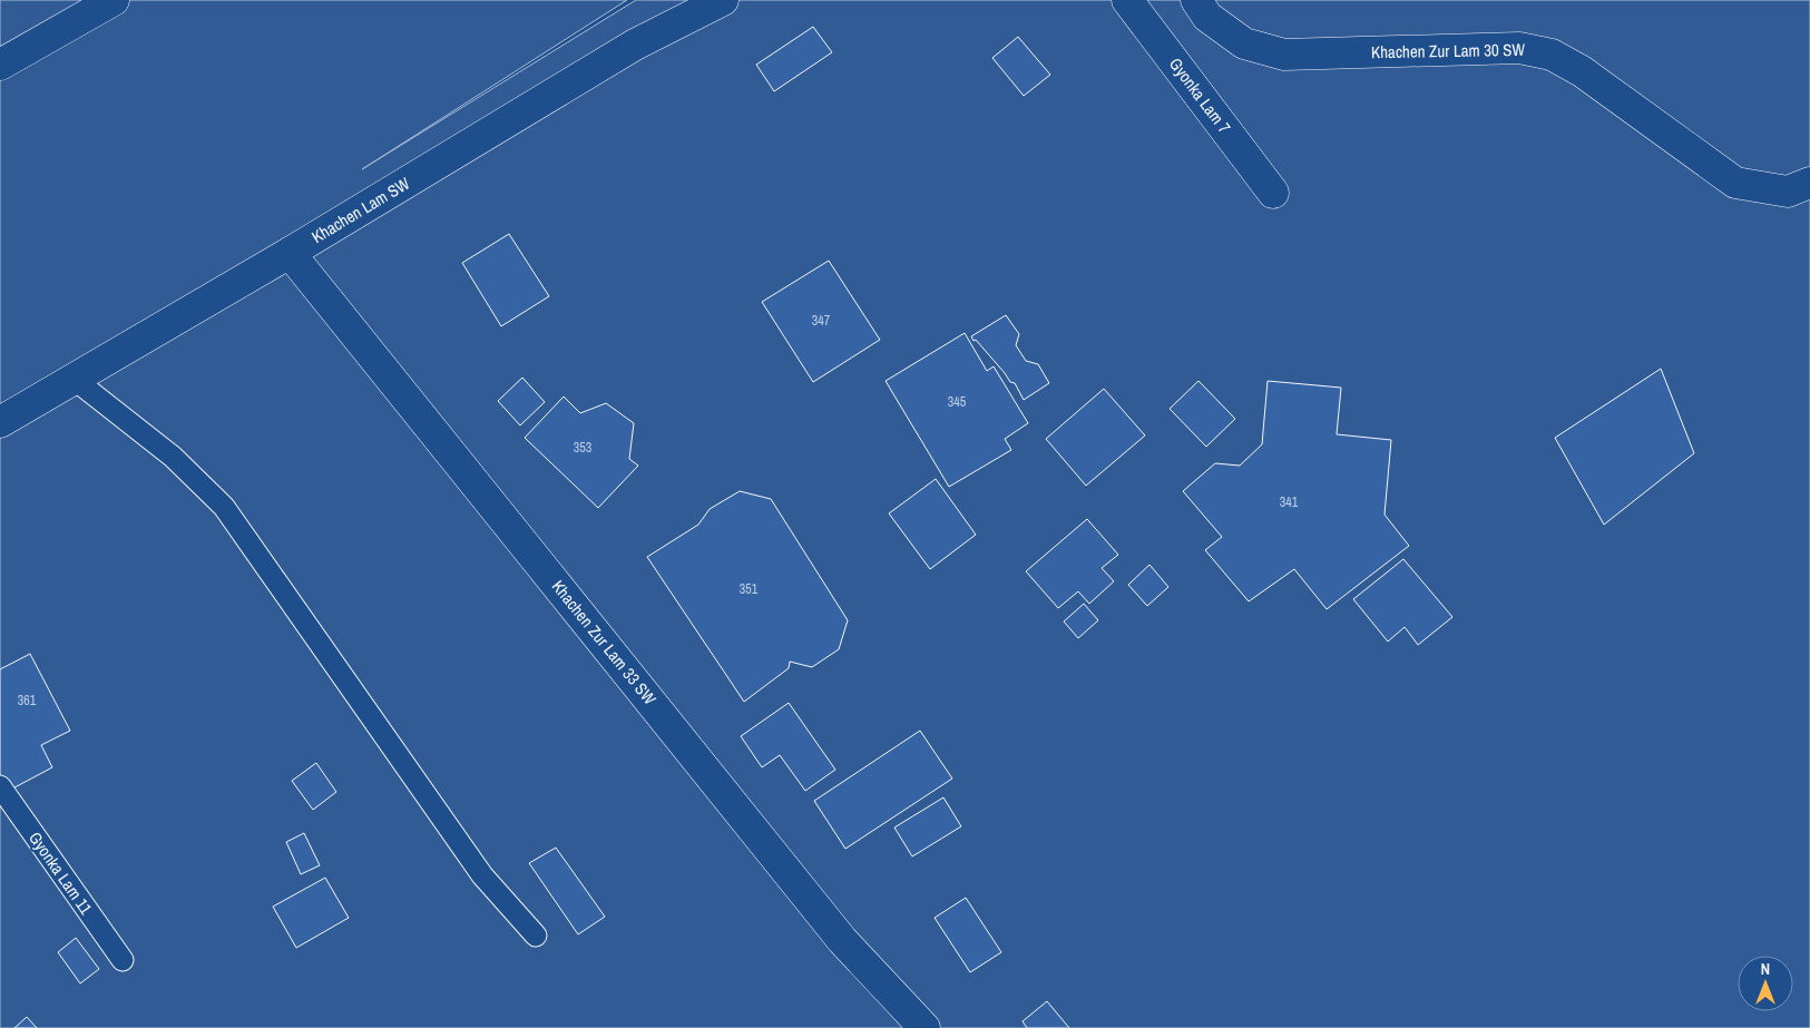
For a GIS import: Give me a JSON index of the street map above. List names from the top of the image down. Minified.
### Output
{"streets":{"street":["Khachen Zur Lam 30 SW","Gyonka Lam 7","Khachen Lam SW","Khachen Zur Lam 33 SW"],"lane":["Gyonka Lam 11"]},"crossings":[["Khachen Lam SW","Khachen Zur Lam 33 SW"]],"house_numbers":["347","345","353","341","351","361"],"north":"top"}
